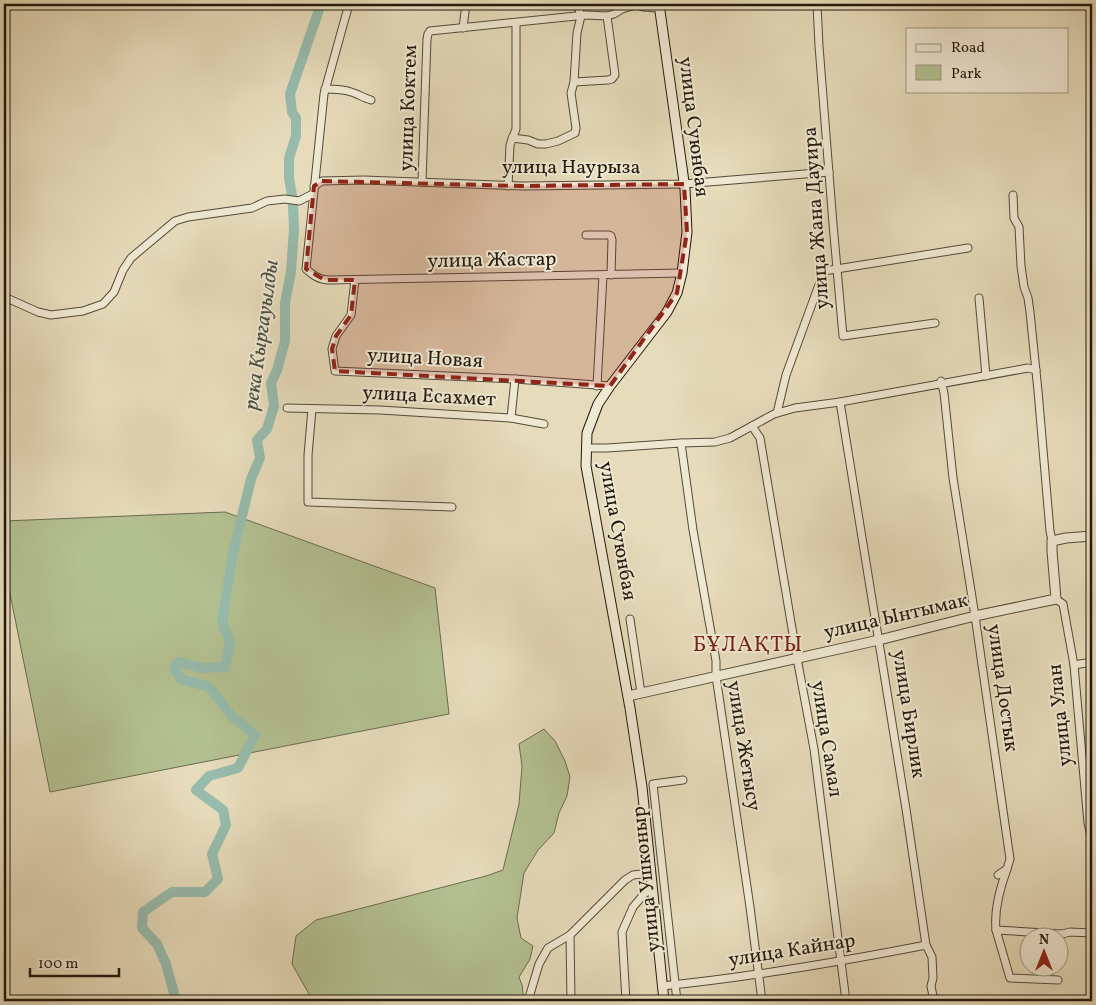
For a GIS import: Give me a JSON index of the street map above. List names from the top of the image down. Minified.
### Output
{"streets":{"main road":["улица Суюнбая","улица Ынтымак"],"street":["улица Коктем","улица Наурыза","улица Жана Дауира","улица Жастар","улица Новая","улица Есахмет","улица Достык","улица Бирлик","улица Улан","улица Самал","улица Жетысу","улица Ушконыр","улица Кайнар"]},"crossings":[["улица Коктем","улица Наурыза"],["улица Суюнбая","улица Наурыза"],["улица Суюнбая","улица Жастар"],["улица Суюнбая","улица Новая"],["улица Суюнбая","улица Ынтымак"],["улица Суюнбая","улица Кайнар"],["улица Наурыза","улица Жана Дауира"],["улица Жастар","улица Новая"],["улица Ынтымак","улица Достык"],["улица Ынтымак","улица Бирлик"],["улица Ынтымак","улица Улан"],["улица Ынтымак","улица Самал"],["улица Ынтымак","улица Жетысу"],["улица Бирлик","улица Кайнар"],["улица Самал","улица Кайнар"],["улица Жетысу","улица Кайнар"],["улица Ушконыр","улица Кайнар"]],"districts":["БҰЛАҚТЫ"],"water":["река Кыргауылды"],"legend":["Road","Park"],"scale_bar":"100 m","north":"top"}
